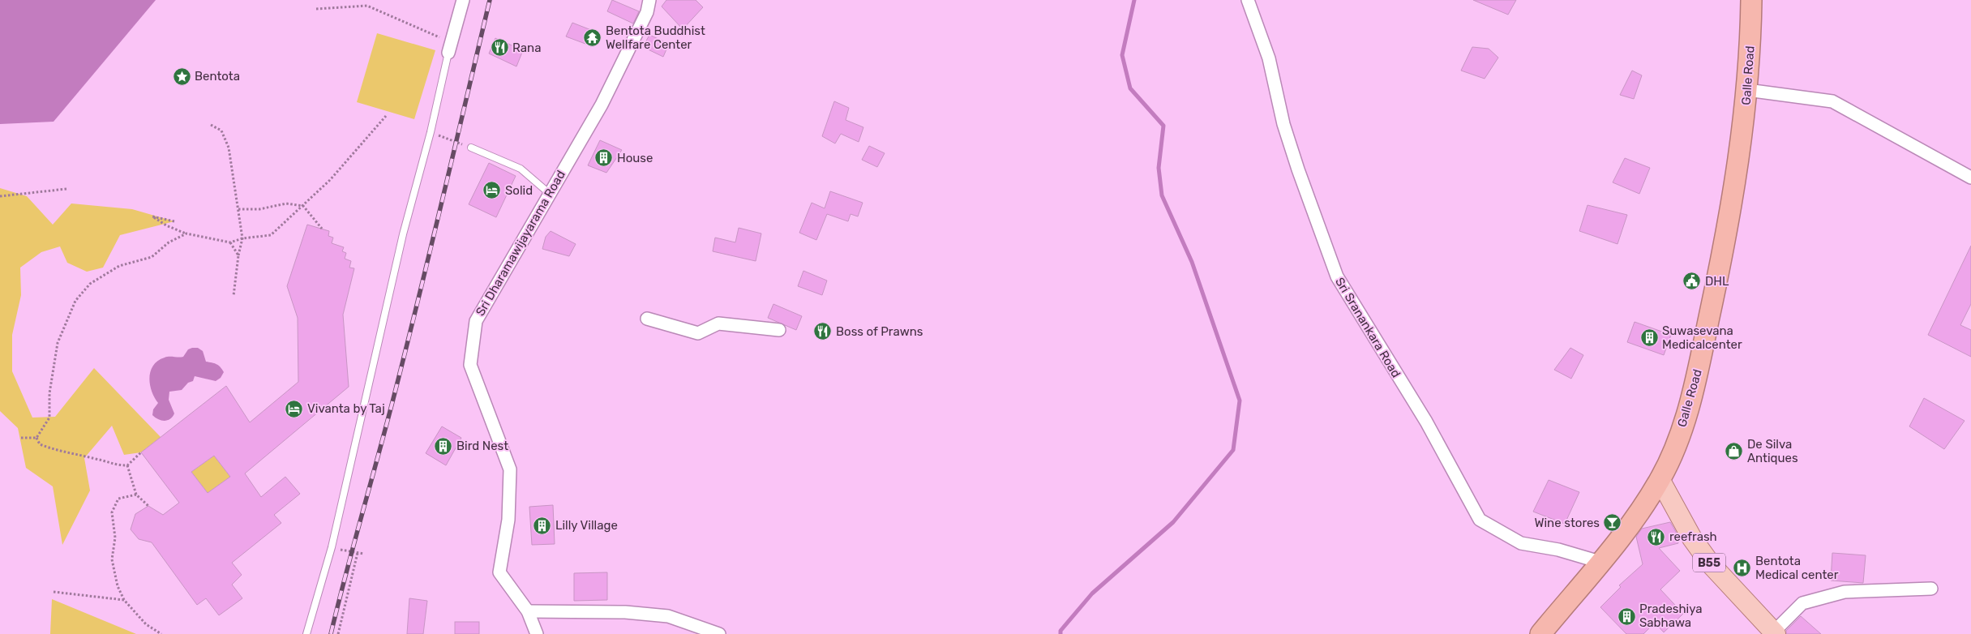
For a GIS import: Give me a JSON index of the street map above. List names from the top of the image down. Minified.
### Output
{"streets":{"highway":["Galle Road"],"main road":["B55"],"street":["Sri Dharamawijayarama Road","Sri Sranankara Road"]},"crossings":[["Galle Road","Sri Sranankara Road"],["Galle Road","B55"]],"places":{"temple":["Bentota Buddhist Wellfare Center"],"restaurant":["Rana","Boss of Prawns","reefrash"],"place":["Bentota"],"building":["House","Suwasevana Medicalcenter","Bird Nest","Lilly Village","Pradeshiya Sabhawa"],"hotel":["Solid","Vivanta by Taj"],"public building":["DHL"],"shop":["De Silva Antiques"],"bar":["Wine stores"],"hospital":["Bentota Medical center"]}}
